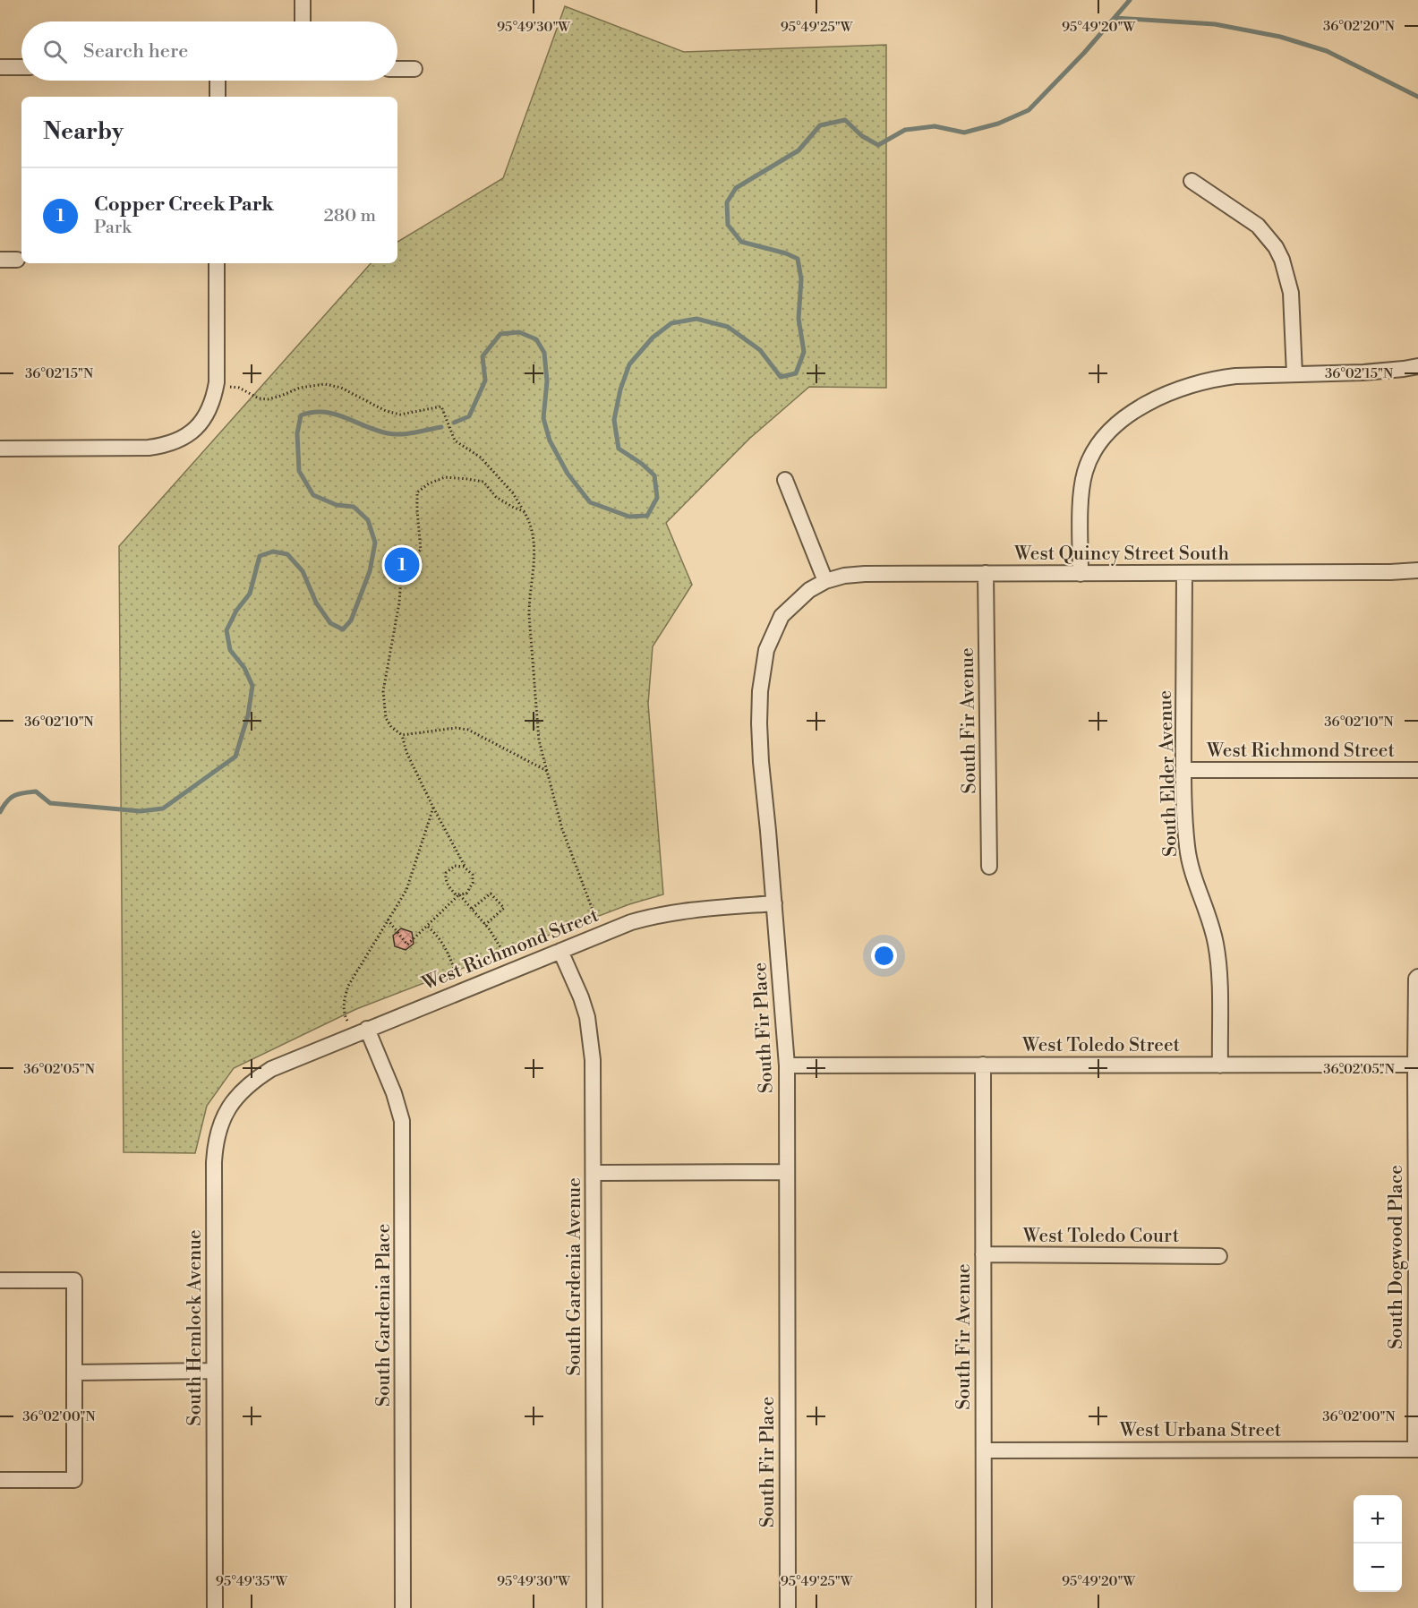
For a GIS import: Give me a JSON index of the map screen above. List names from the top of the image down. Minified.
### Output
{"streets":{"street":["West Quincy Street South","South Fir Avenue","West Richmond Street","South Elder Avenue","South Fir Place","West Toledo Street","West Toledo Court","South Dogwood Place","South Gardenia Avenue","South Gardenia Place","South Hemlock Avenue","West Urbana Street"]},"crossings":[["West Quincy Street South","South Fir Avenue"],["West Quincy Street South","South Elder Avenue"],["West Quincy Street South","South Fir Place"],["South Fir Avenue","West Toledo Street"],["South Fir Avenue","West Toledo Court"],["South Fir Avenue","West Urbana Street"],["West Richmond Street","South Elder Avenue"],["West Richmond Street","South Fir Place"],["West Richmond Street","South Gardenia Avenue"],["West Richmond Street","South Gardenia Place"],["West Richmond Street","South Hemlock Avenue"],["South Elder Avenue","West Toledo Street"],["South Fir Place","West Toledo Street"],["West Toledo Street","South Dogwood Place"],["South Dogwood Place","West Urbana Street"]],"page":{"search":"Search here","heading":"Nearby","list":[{"mark":"1","name":"Copper Creek Park","note":"Park","value":"280 m"}],"pins":"1","map_buttons":["+","−"]},"coordinates":["36°02'20\"N","95°49'30\"W","95°49'25\"W","95°49'20\"W","36°02'15\"N","36°02'10\"N","36°02'05\"N","36°02'00\"N","95°49'35\"W"]}
